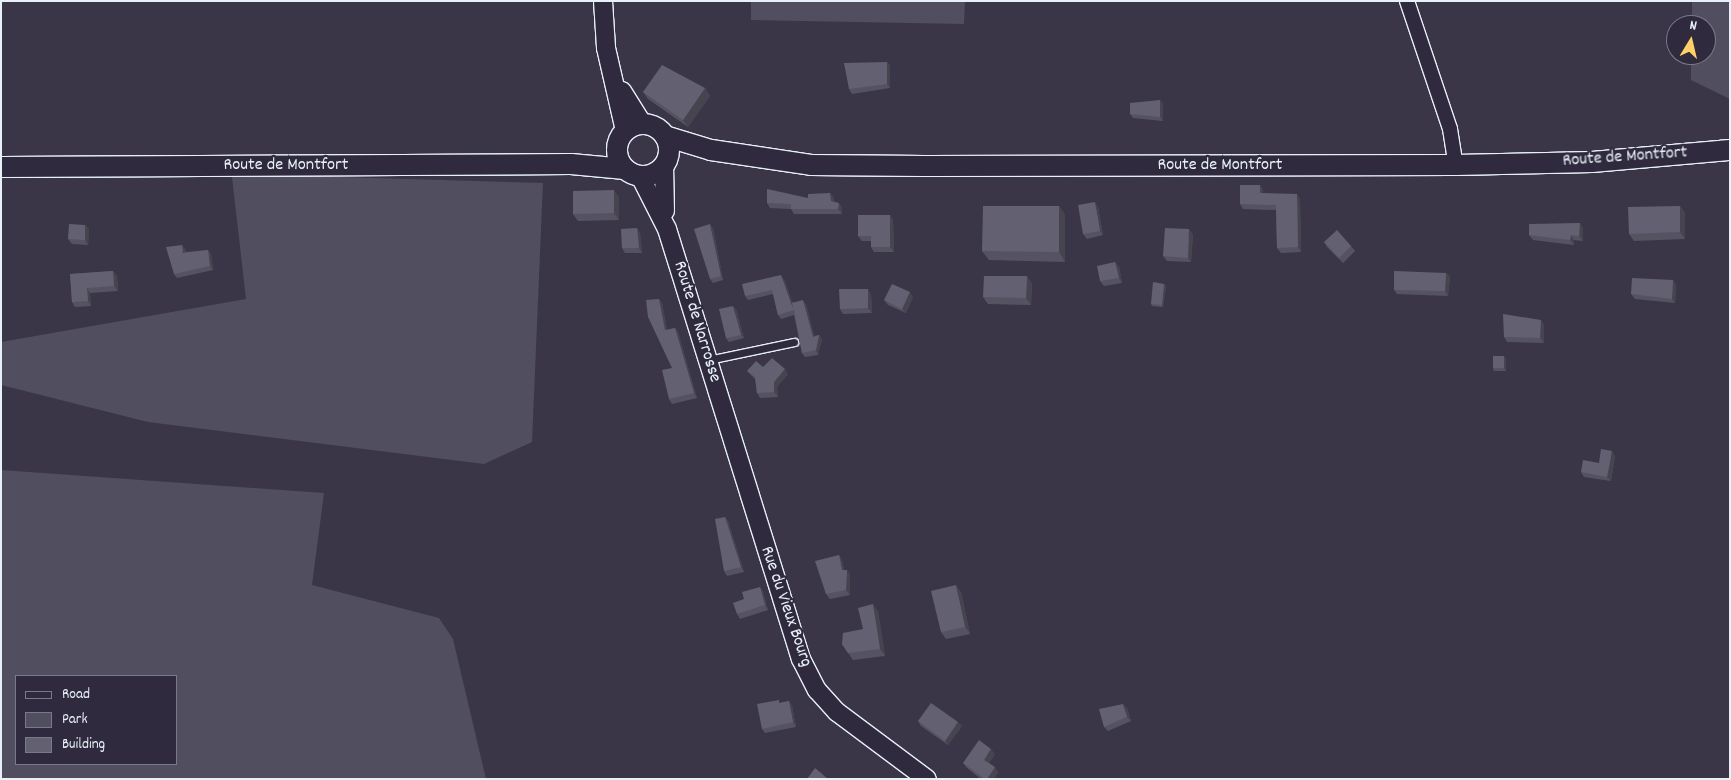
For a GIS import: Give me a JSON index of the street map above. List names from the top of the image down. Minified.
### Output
{"streets":{"main road":["Route de Montfort"],"street":["Route de Narrosse","Rue du Vieux Bourg"]},"crossings":[["Route de Montfort","Route de Narrosse"],["Route de Narrosse","Rue du Vieux Bourg"]],"legend":["Road","Park","Building"],"north":"top"}
